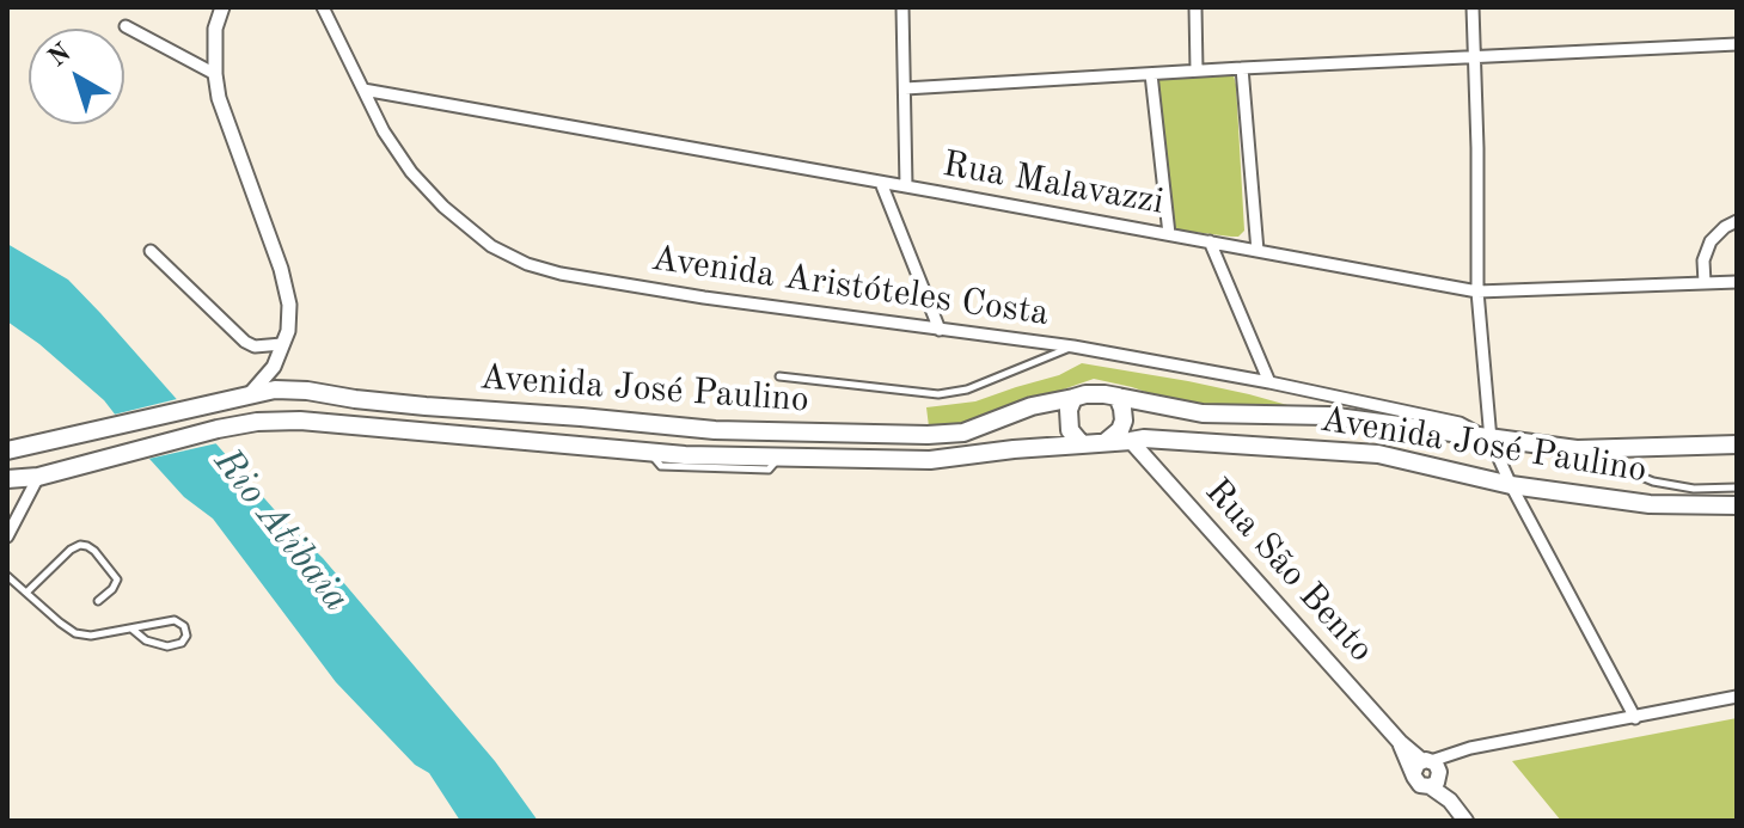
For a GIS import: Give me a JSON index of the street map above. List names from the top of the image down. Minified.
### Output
{"streets":{"main road":["Avenida José Paulino","Rua São Bento"],"street":["Rua Malavazzi","Avenida Aristóteles Costa"]},"crossings":[["Rua Malavazzi","Avenida Aristóteles Costa"],["Avenida Aristóteles Costa","Avenida José Paulino"],["Avenida José Paulino","Rua São Bento"]],"water":["Rio Atibaia"],"north":"top left"}
